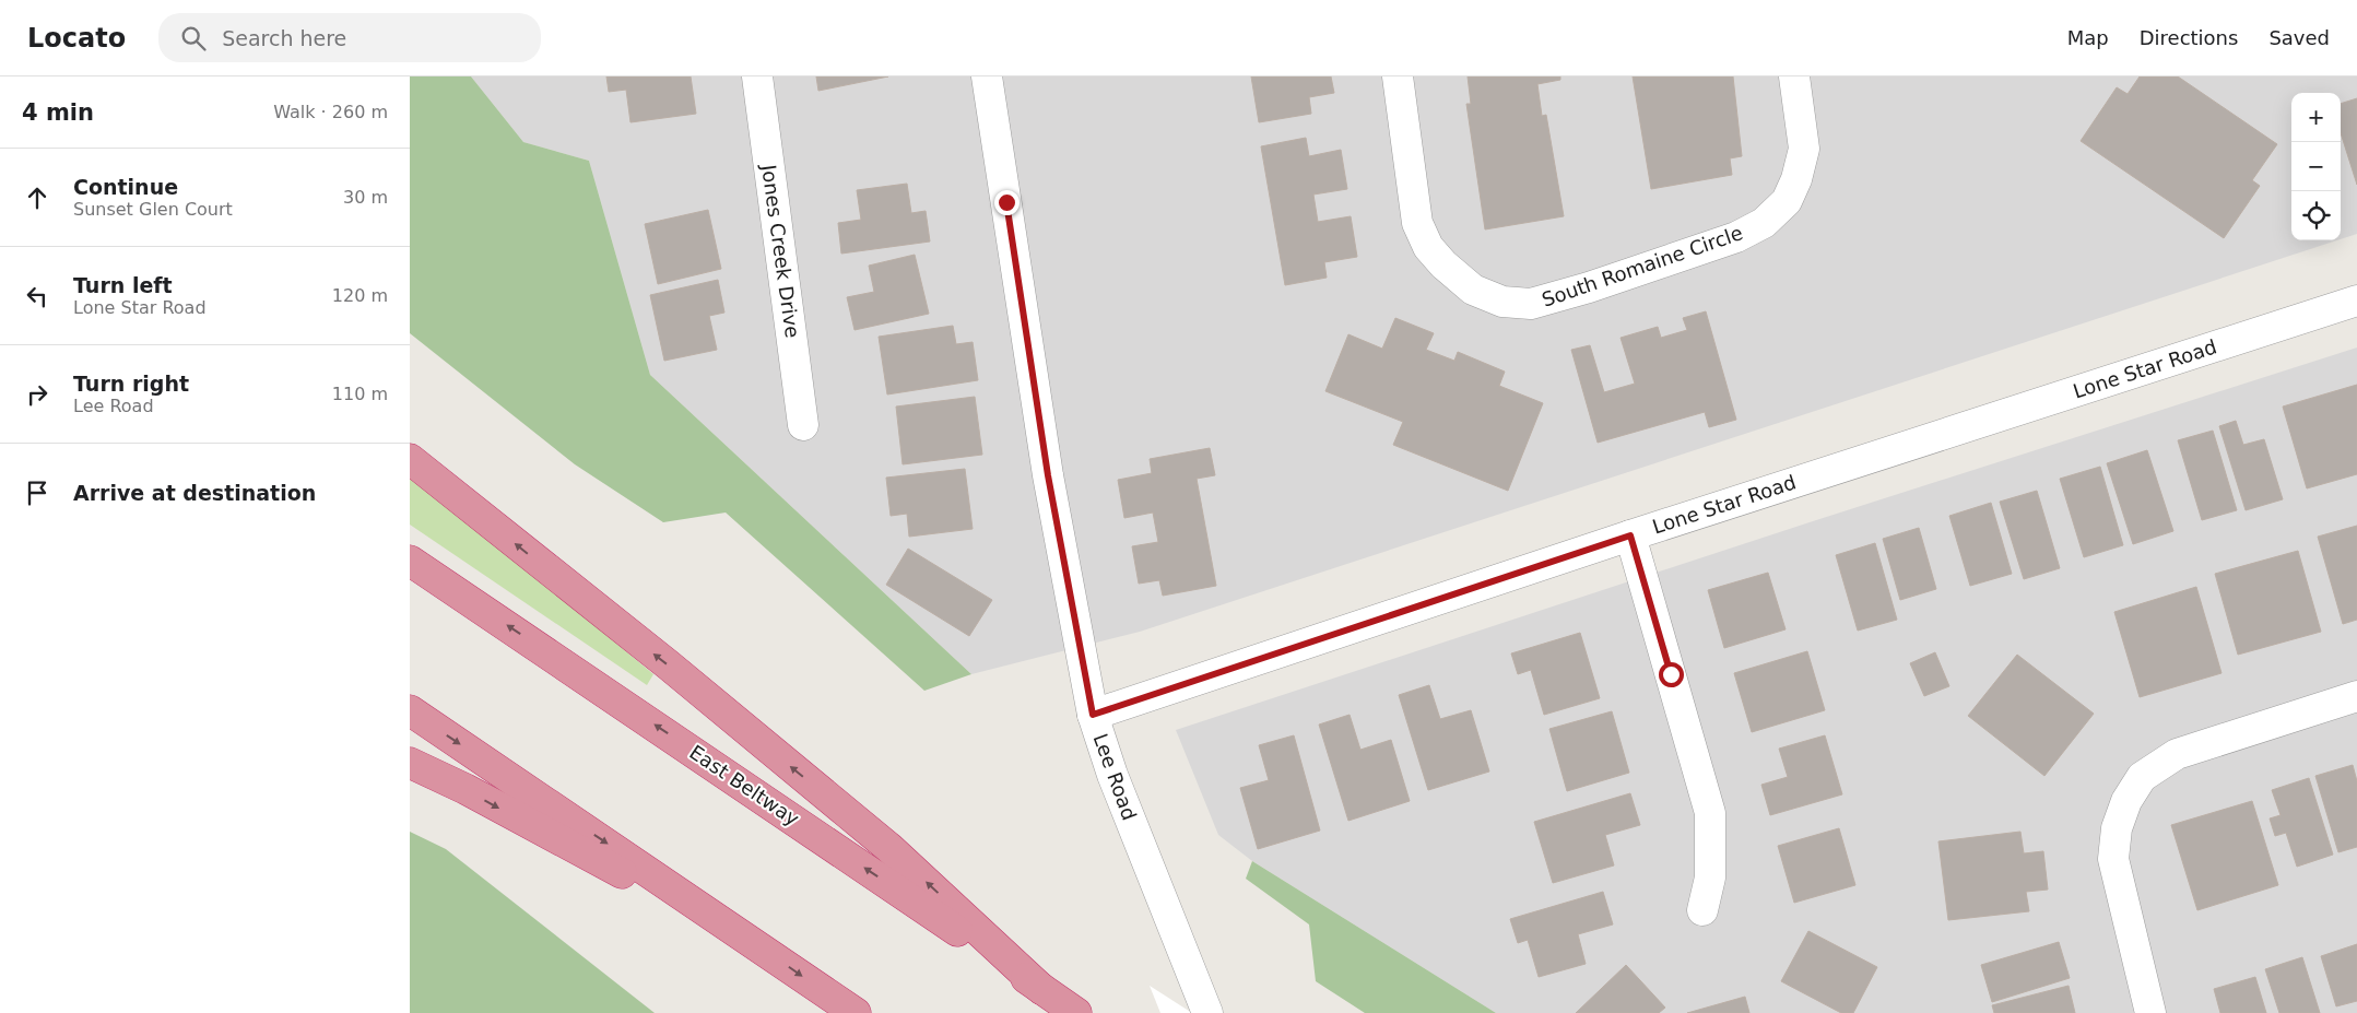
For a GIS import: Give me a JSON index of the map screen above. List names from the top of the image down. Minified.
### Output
{"streets":{"highway":["East Beltway"],"street":["Jones Creek Drive","South Romaine Circle","Lone Star Road","Lee Road"]},"crossings":[["Lone Star Road","Lee Road"]],"page":{"header":"Locato","search":"Search here","nav":["Map","Directions","Saved"],"heading":["4 min","Walk · 260 m"],"map_buttons":["+","−"],"list":[["Continue","Sunset Glen Court","30 m"],["Turn left","Lone Star Road","120 m"],["Turn right","Lee Road","110 m"],"Arrive at destination"]}}
